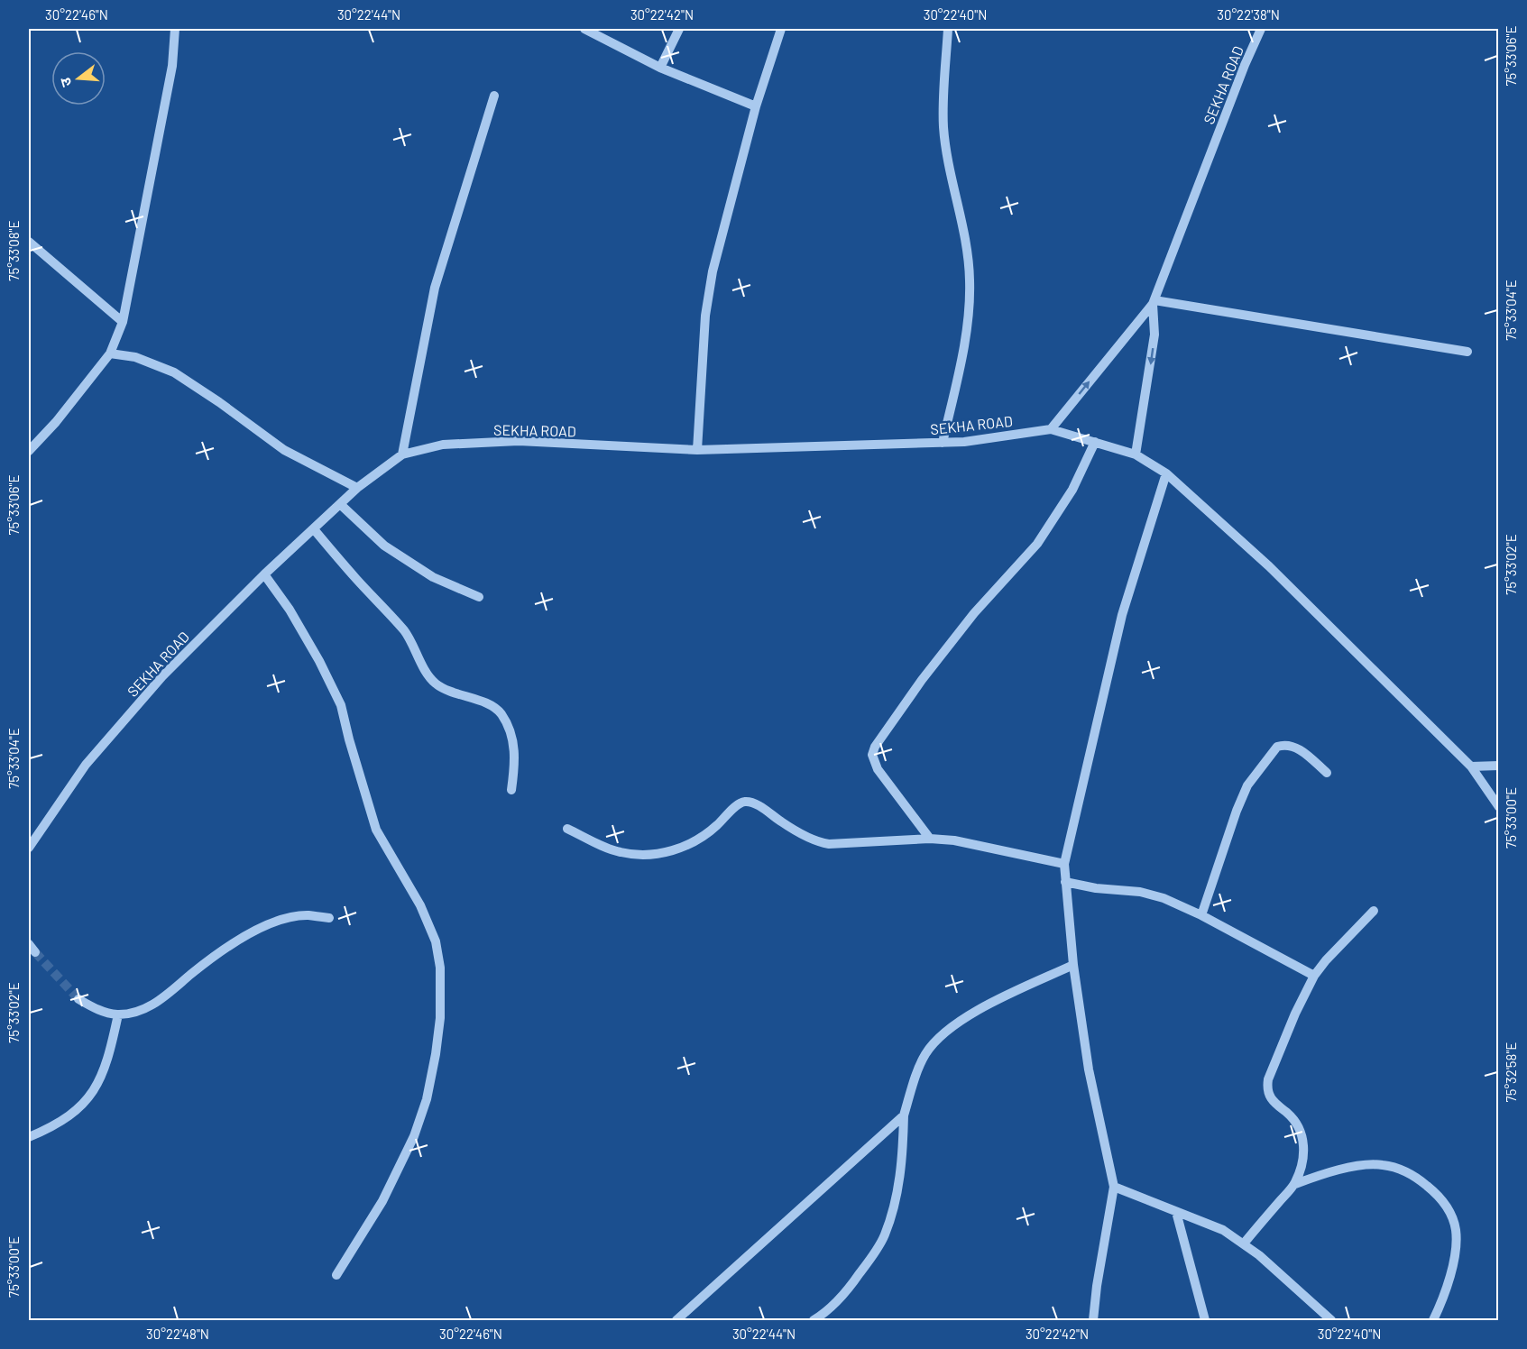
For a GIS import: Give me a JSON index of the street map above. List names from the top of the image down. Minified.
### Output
{"streets":{"street":["SEKHA ROAD"]},"north":"left","coordinates":["30°22'46\"N","30°22'44\"N","30°22'42\"N","30°22'40\"N","30°22'38\"N","75°33'06\"E","75°33'08\"E","75°33'04\"E","75°33'02\"E","75°33'00\"E","75°32'58\"E","30°22'48\"N"]}
